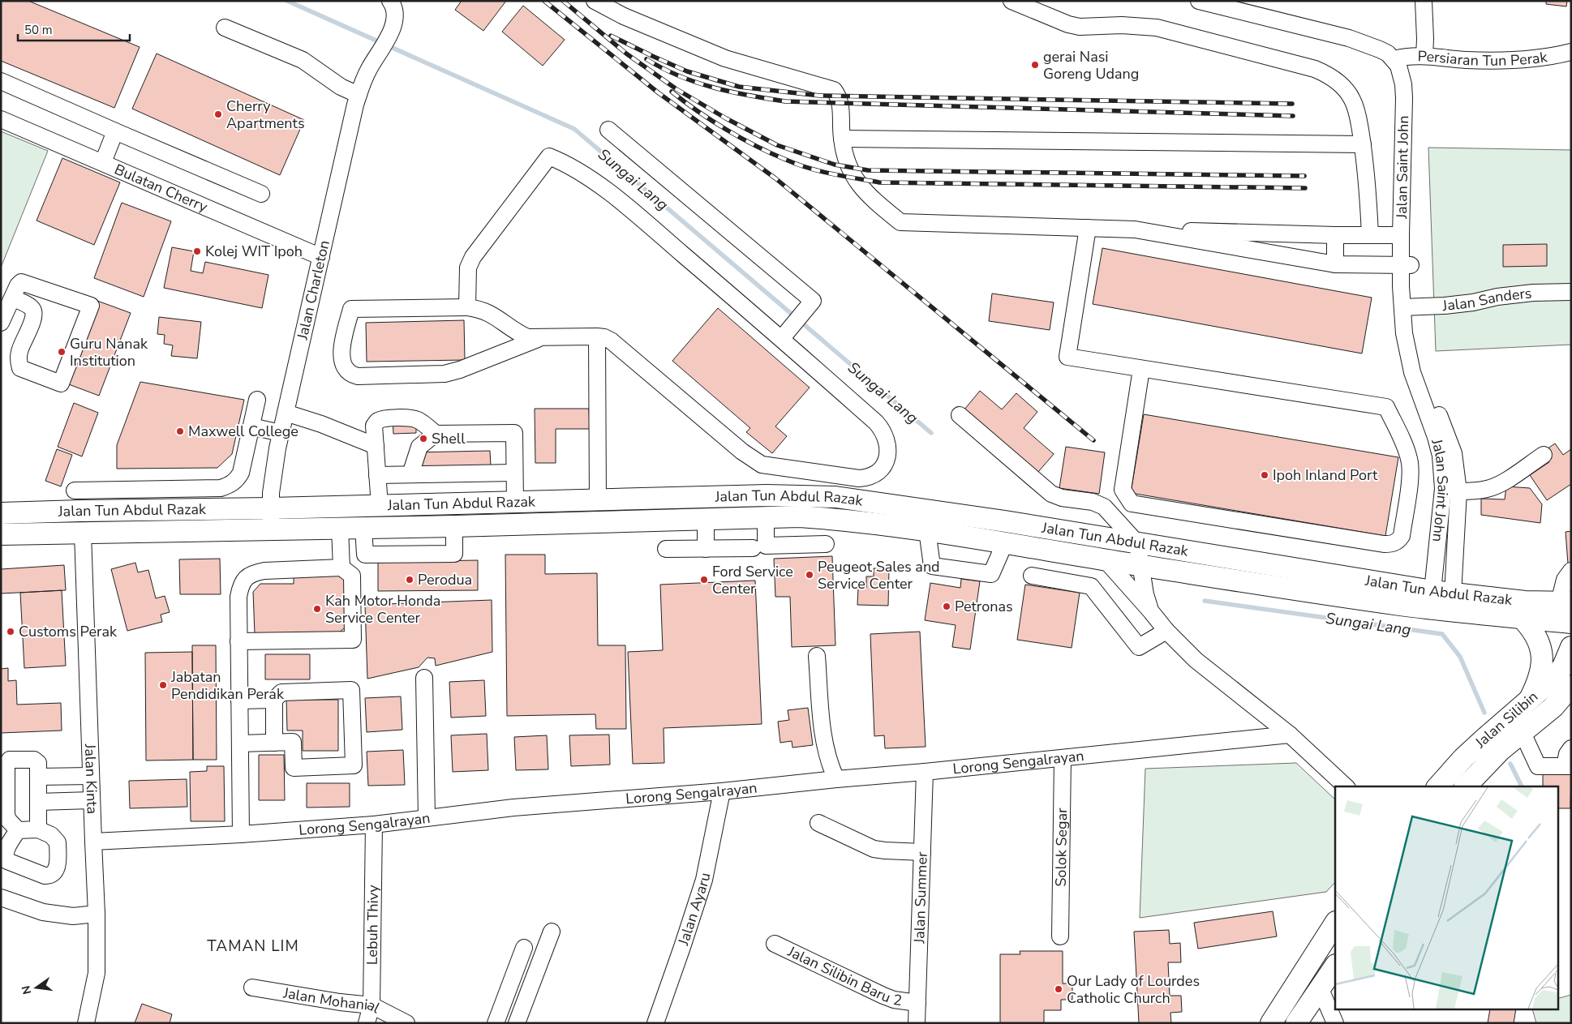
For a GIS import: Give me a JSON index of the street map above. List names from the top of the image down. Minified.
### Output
{"streets":{"main road":["Jalan Tun Abdul Razak","Jalan Silibin"],"street":["Persiaran Tun Perak","Jalan Saint John","Bulatan Cherry","Jalan Charleton","Jalan Sanders","Lorong Sengalrayan","Jalan Kinta","Solok Segar","Jalan Summer","Jalan Ayaru","Lebuh Thivy","Jalan Silibin Baru 2","Jalan Mohanial"]},"crossings":[["Persiaran Tun Perak","Jalan Saint John"],["Jalan Saint John","Jalan Sanders"],["Jalan Saint John","Jalan Tun Abdul Razak"],["Bulatan Cherry","Jalan Charleton"],["Jalan Charleton","Jalan Tun Abdul Razak"],["Jalan Tun Abdul Razak","Jalan Kinta"],["Lorong Sengalrayan","Jalan Kinta"],["Lorong Sengalrayan","Solok Segar"],["Lorong Sengalrayan","Jalan Summer"],["Lorong Sengalrayan","Jalan Ayaru"],["Lorong Sengalrayan","Lebuh Thivy"],["Jalan Summer","Jalan Silibin Baru 2"],["Lebuh Thivy","Jalan Mohanial"]],"districts":["TAMAN LIM"],"water":["Sungai Lang"],"places":["gerai Nasi Goreng Udang","Cherry Apartments","Kolej WIT Ipoh","Guru Nanak Institution","Maxwell College","Shell","Ipoh Inland Port","Peugeot Sales and Service Center","Perodua","Ford Service Center","Petronas","Kah Motor Honda Service Center","Customs Perak","Jabatan Pendidikan Perak","Our Lady of Lourdes Catholic Church"],"scale_bar":"50 m","north":"left"}
